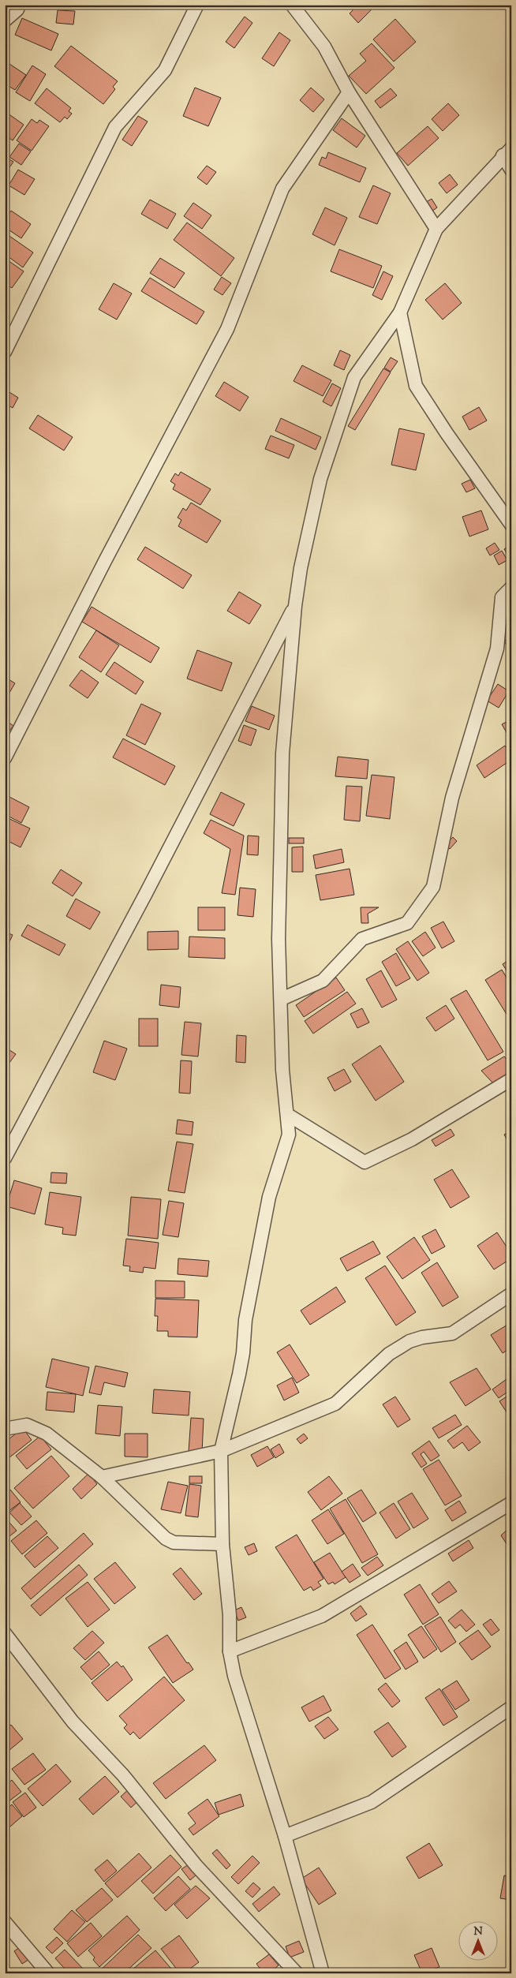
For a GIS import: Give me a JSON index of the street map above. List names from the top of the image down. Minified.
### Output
{"north":"top"}
